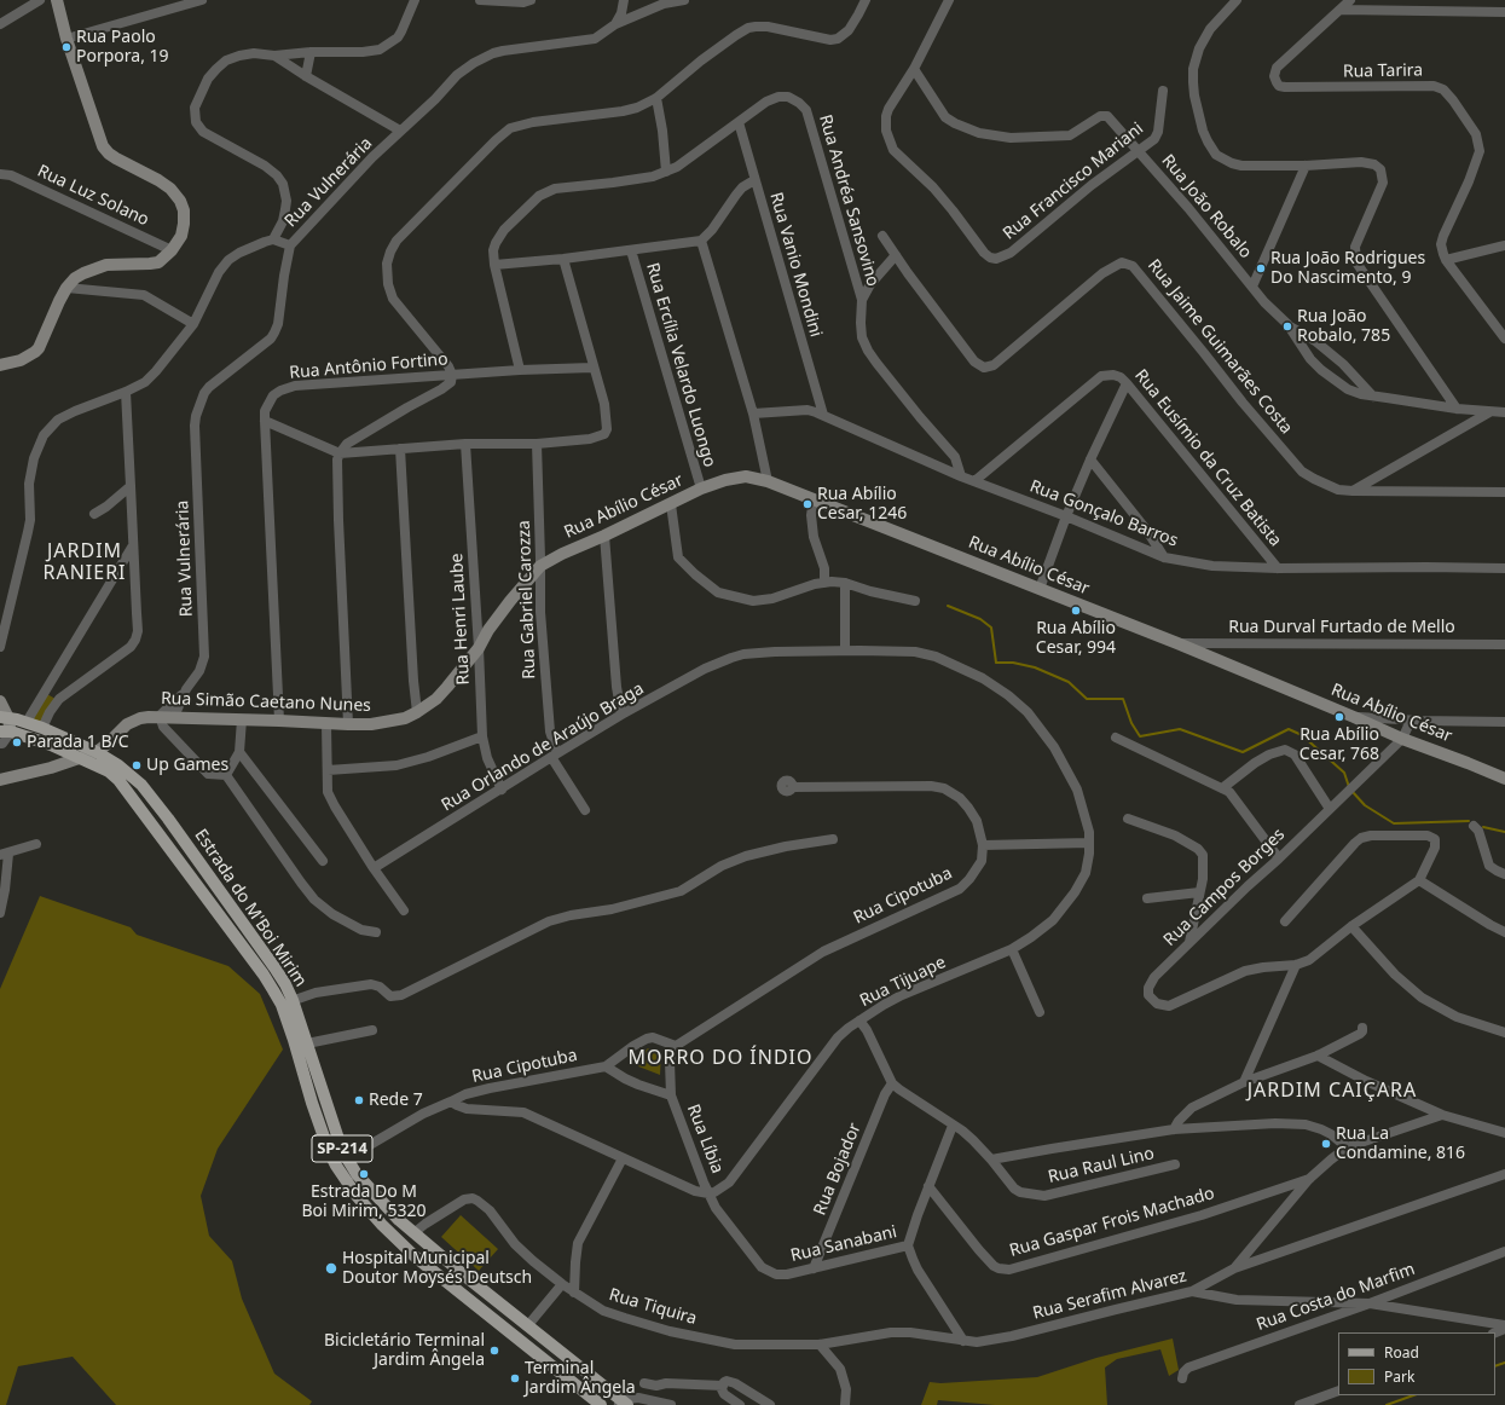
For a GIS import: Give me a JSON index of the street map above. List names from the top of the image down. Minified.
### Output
{"streets":{"main road":["Rua Abílio César","Rua Simão Caetano Nunes","Estrada do M'Boi Mirim","SP-214"],"street":["Rua Tarira","Rua Francisco Mariani","Rua Vulnerária","Rua Luz Solano","Rua Andréa Sansovino","Rua João Robalo","Rua Vanio Mondini","Rua Jaime Guimarães Costa","Rua Ercília Velardo Luongo","Rua Antônio Fortino","Rua Eusímio da Cruz Batista","Rua Gonçalo Barros","Rua Gabriel Carozza","Rua Henri Laube","Rua Durval Furtado de Mello","Rua Orlando de Araújo Braga","Rua Campos Borges","Rua Cipotuba","Rua Tijuape","Rua Líbia","Rua Raul Lino","Rua Bojador","Rua Gaspar Frois Machado","Rua Sanabani","Rua Serafim Alvarez","Rua Costa do Marfim","Rua Tiquira"]},"crossings":[["Rua Francisco Mariani","Rua João Robalo"],["Rua Vulnerária","Rua Simão Caetano Nunes"],["Rua Andréa Sansovino","Rua Vanio Mondini"],["Rua Andréa Sansovino","Rua Antônio Fortino"],["Rua Vanio Mondini","Rua Gonçalo Barros"],["Rua Ercília Velardo Luongo","Rua Abílio César"],["Rua Antônio Fortino","Rua Simão Caetano Nunes"],["Rua Eusímio da Cruz Batista","Rua Gonçalo Barros"],["Rua Abílio César","Rua Gabriel Carozza"],["Rua Abílio César","Rua Durval Furtado de Mello"],["Rua Abílio César","Rua Simão Caetano Nunes"],["Rua Abílio César","Rua Campos Borges"],["Rua Gabriel Carozza","Rua Simão Caetano Nunes"],["Rua Gabriel Carozza","Rua Orlando de Araújo Braga"],["Rua Henri Laube","Rua Simão Caetano Nunes"],["Rua Henri Laube","Rua Orlando de Araújo Braga"],["Rua Simão Caetano Nunes","Estrada do M'Boi Mirim"],["Rua Orlando de Araújo Braga","Rua Tijuape"],["Estrada do M'Boi Mirim","Rua Tiquira"],["Rua Tijuape","Rua Líbia"],["Rua Tijuape","Rua Sanabani"],["Rua Líbia","Rua Sanabani"],["Rua Raul Lino","Rua Bojador"],["Rua Bojador","Rua Sanabani"],["Rua Serafim Alvarez","Rua Tiquira"]],"districts":["JARDIM RANIERI","MORRO DO ÍNDIO","JARDIM CAIÇARA"],"places":["Rua Paolo Porpora, 19","Rua João Rodrigues Do Nascimento, 9","Rua João Robalo, 785","Rua Abílio Cesar, 1246","Rua Abílio Cesar, 994","Rua Abílio Cesar, 768","Parada 1 B/C","Up Games","Rede 7","Rua La Condamine, 816","Estrada Do M Boi Mirim, 5320","Hospital Municipal Doutor Moysés Deutsch","Bicicletário Terminal Jardim Ângela","Terminal Jardim Ângela"],"legend":["Road","Park"]}
